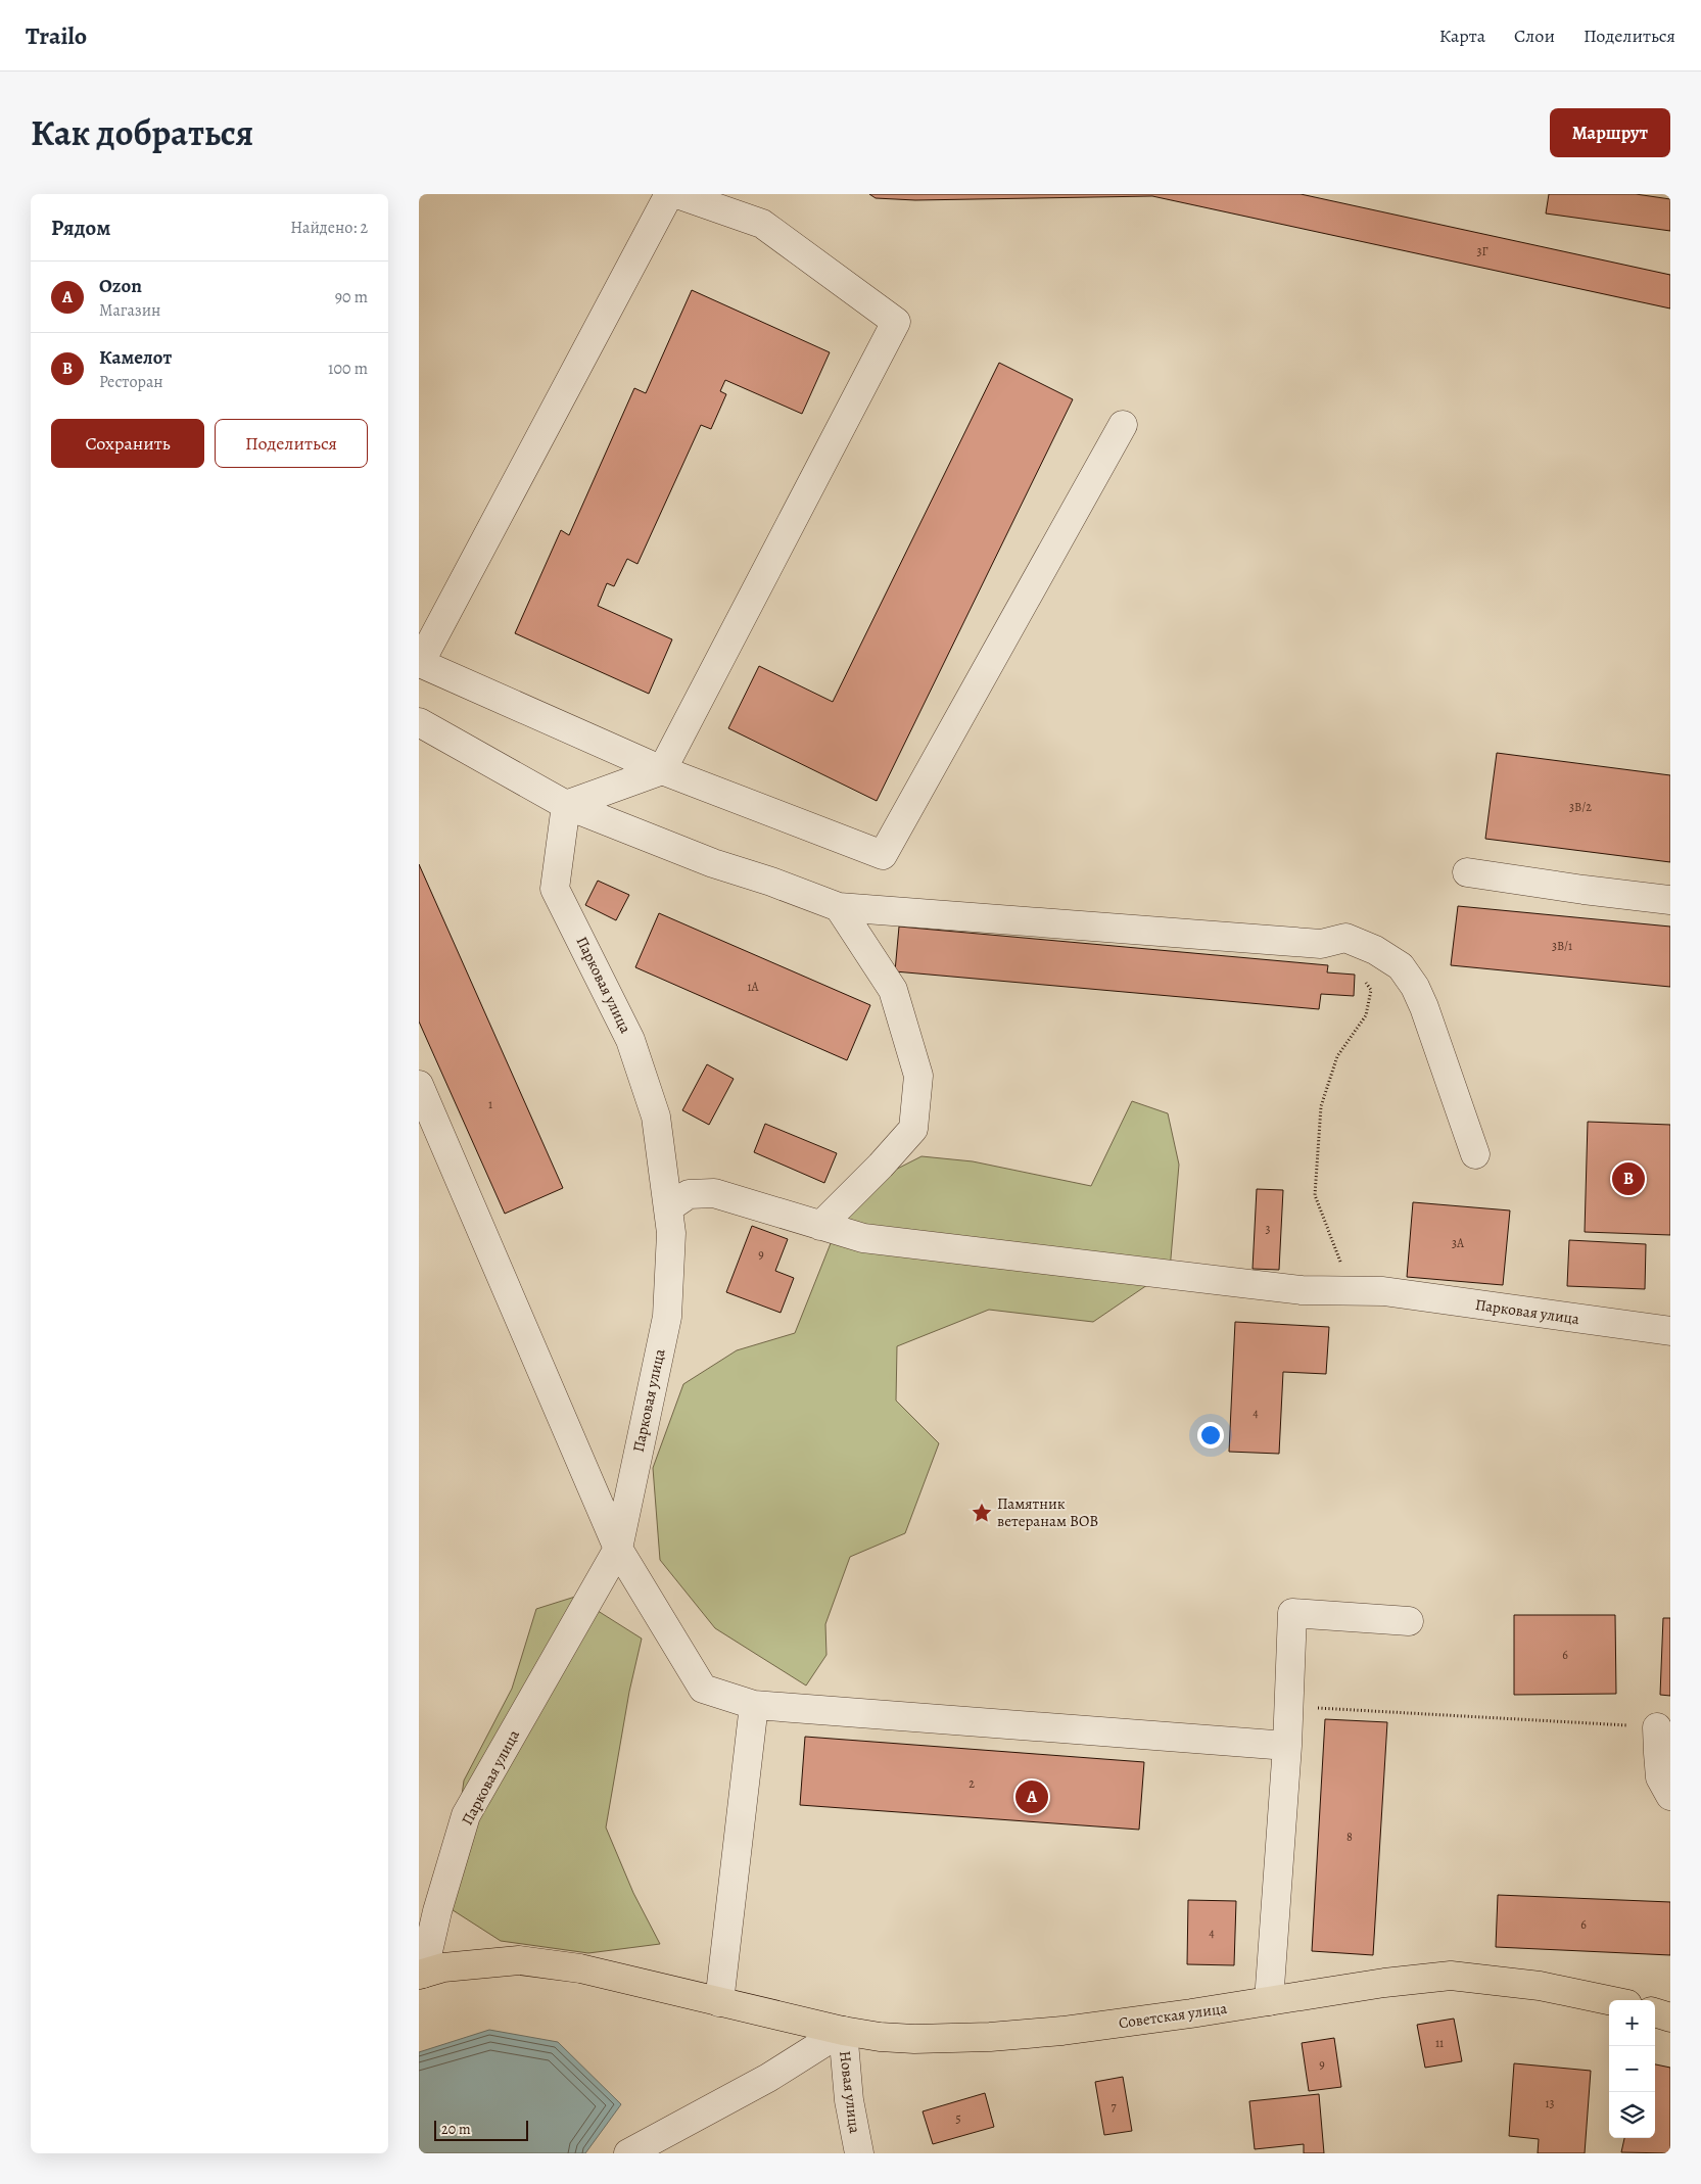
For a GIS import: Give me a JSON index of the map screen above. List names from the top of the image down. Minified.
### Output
{"streets":{"main road":["Советская улица"],"street":["Парковая улица","Новая улица"]},"crossings":[["Парковая улица","Советская улица"],["Советская улица","Новая улица"]],"places":{"place":["Памятник ветеранам ВОВ"]},"house_numbers":["3Г","3В/2","3В/1","1А","1","3","3А","9","4","6","2","8","6","4","11","9","13","7","5"],"scale_bar":"20 m","page":{"header":"Trailo","nav":["Карта","Слои","Поделиться"],"title":"Как добраться","buttons":["Маршрут",["Сохранить","Поделиться"]],"heading":["Рядом","Найдено: 2"],"list":[{"mark":"A","name":"Ozon","note":"Магазин","value":"90 m"},{"mark":"B","name":"Камелот","note":"Ресторан","value":"100 m"}],"pins":["B","A"],"map_buttons":["+","−"],"scale":"20 m"}}
